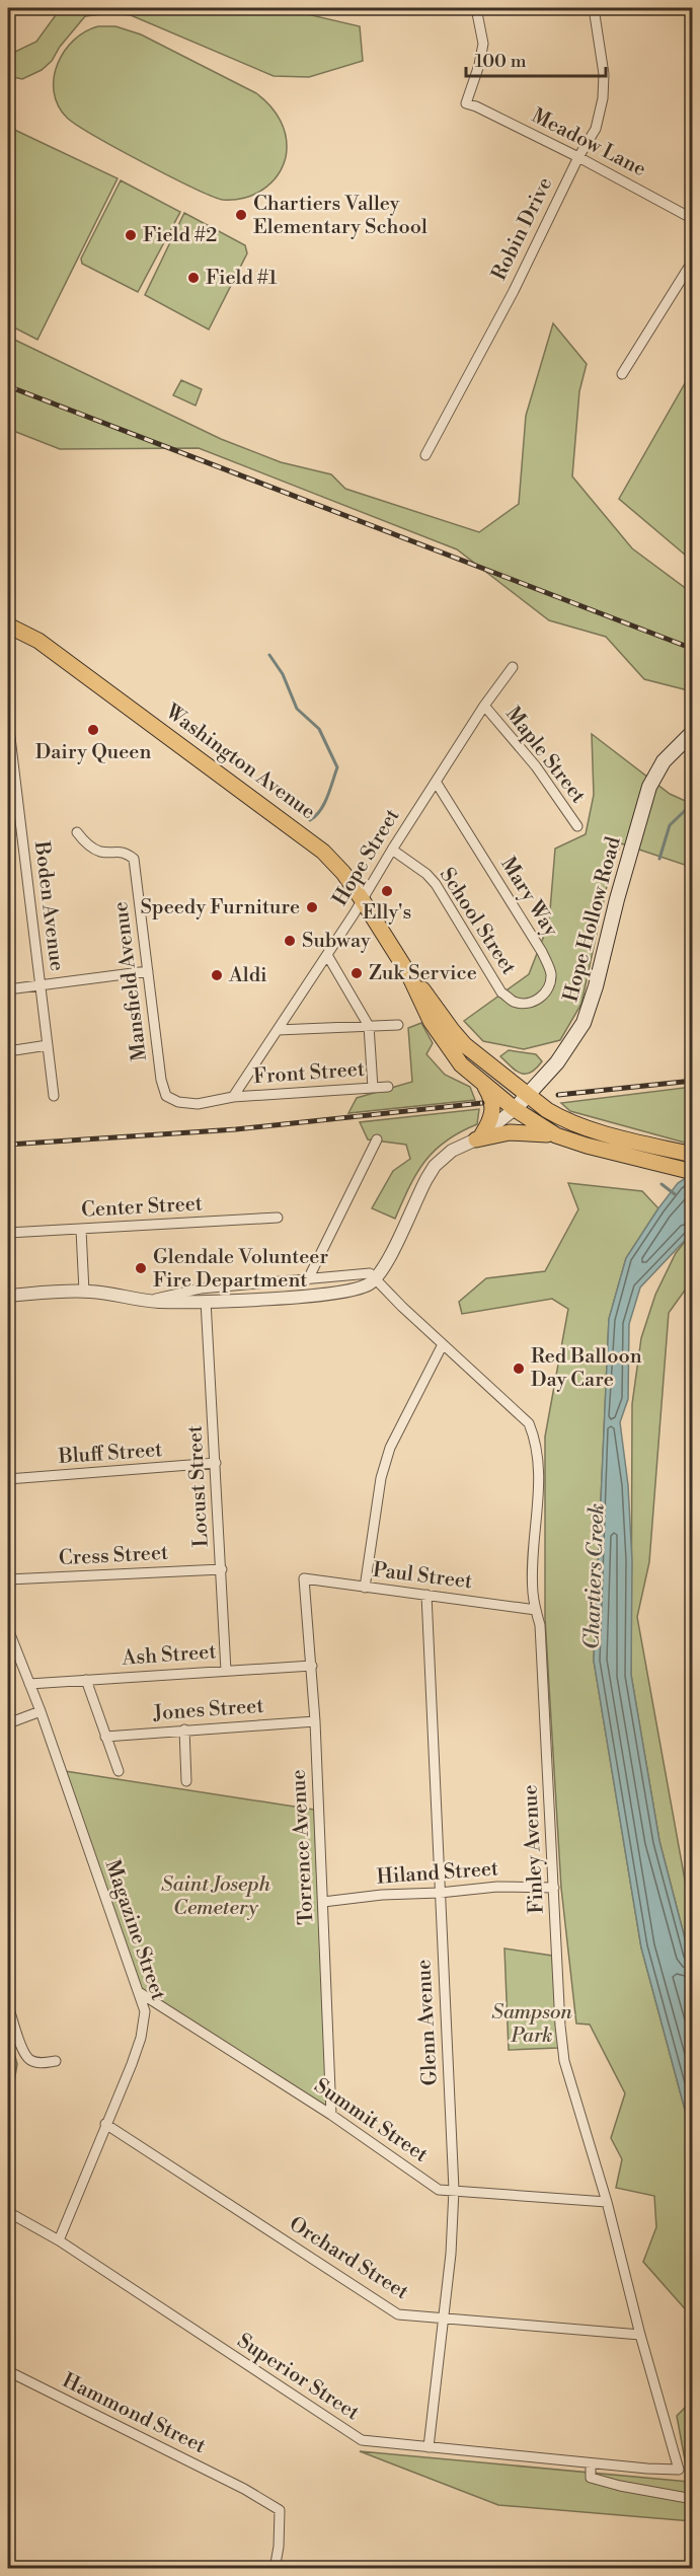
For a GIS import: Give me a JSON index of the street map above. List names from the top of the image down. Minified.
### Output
{"streets":{"main road":["Washington Avenue","Hope Hollow Road"],"street":["Meadow Lane","Robin Drive","Maple Street","Hope Street","Mary Way","Boden Avenue","School Street","Mansfield Avenue","Front Street","Center Street","Bluff Street","Locust Street","Cress Street","Paul Street","Ash Street","Jones Street","Torrence Avenue","Finley Avenue","Hiland Street","Magazine Street","Glenn Avenue","Summit Street","Orchard Street","Superior Street","Hammond Street"]},"crossings":[["Meadow Lane","Robin Drive"],["Maple Street","Hope Street"],["Washington Avenue","Hope Street"],["Washington Avenue","Hope Hollow Road"],["Hope Street","Mary Way"],["Hope Street","School Street"],["Hope Street","Mansfield Avenue"],["Hope Street","Front Street"],["Mary Way","School Street"],["Mansfield Avenue","Front Street"],["Bluff Street","Locust Street"],["Locust Street","Cress Street"],["Locust Street","Ash Street"],["Paul Street","Torrence Avenue"],["Paul Street","Finley Avenue"],["Paul Street","Glenn Avenue"],["Ash Street","Torrence Avenue"],["Ash Street","Magazine Street"],["Jones Street","Torrence Avenue"],["Torrence Avenue","Hiland Street"],["Torrence Avenue","Summit Street"],["Finley Avenue","Hiland Street"],["Finley Avenue","Summit Street"],["Finley Avenue","Orchard Street"],["Finley Avenue","Superior Street"],["Hiland Street","Glenn Avenue"],["Magazine Street","Summit Street"],["Magazine Street","Orchard Street"],["Magazine Street","Superior Street"],["Glenn Avenue","Summit Street"],["Glenn Avenue","Orchard Street"],["Glenn Avenue","Superior Street"]],"water":["Chartiers Creek"],"parks":["Saint Joseph Cemetery","Sampson Park"],"places":["Chartiers Valley Elementary School","Field #2","Field #1","Dairy Queen","Elly's","Speedy Furniture","Subway","Zuk Service","Aldi","Glendale Volunteer Fire Department","Red Balloon Day Care"],"scale_bar":"100 m"}
